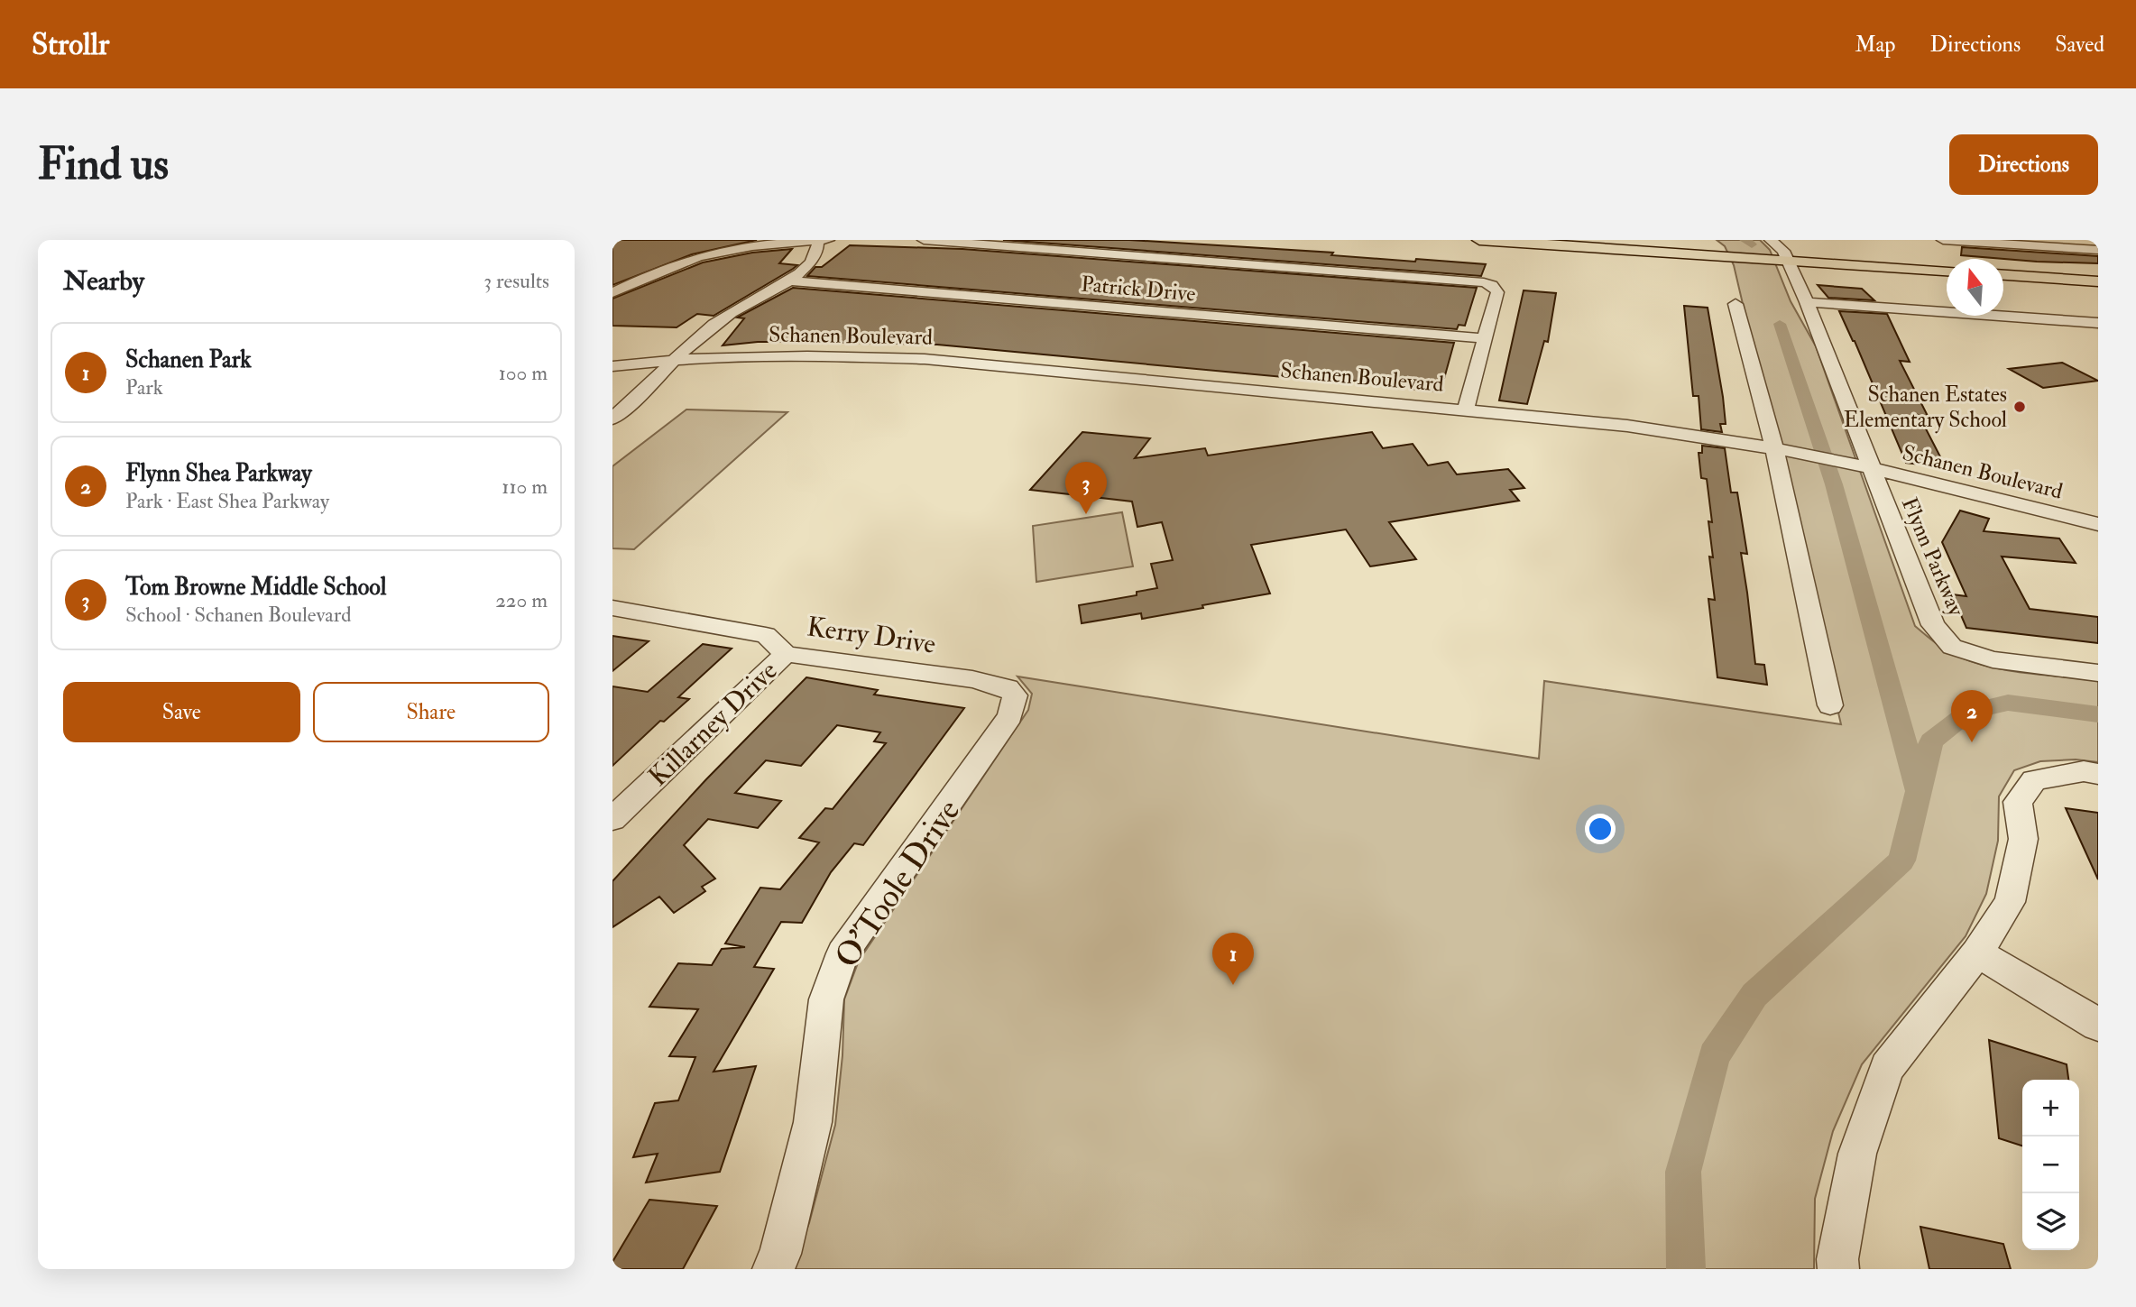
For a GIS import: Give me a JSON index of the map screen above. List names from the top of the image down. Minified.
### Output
{"streets":{"street":["Patrick Drive","Schanen Boulevard","Flynn Parkway","Kerry Drive","Killarney Drive","O'Toole Drive"]},"crossings":[["Schanen Boulevard","Flynn Parkway"],["Kerry Drive","Killarney Drive"],["Kerry Drive","O'Toole Drive"]],"places":["Schanen Estates Elementary School"],"north":"top","page":{"header":"Strollr","nav":["Map","Directions","Saved"],"buttons":["Directions",["Save","Share"]],"title":"Find us","heading":["Nearby","3 results"],"list":[{"mark":"1","name":"Schanen Park","note":"Park","value":"100 m"},{"mark":"2","name":"Flynn Shea Parkway","note":"Park · East Shea Parkway","value":"110 m"},{"mark":"3","name":"Tom Browne Middle School","note":"School · Schanen Boulevard","value":"220 m"}],"pins":["3","2","1"],"map_buttons":["+","−"]}}
